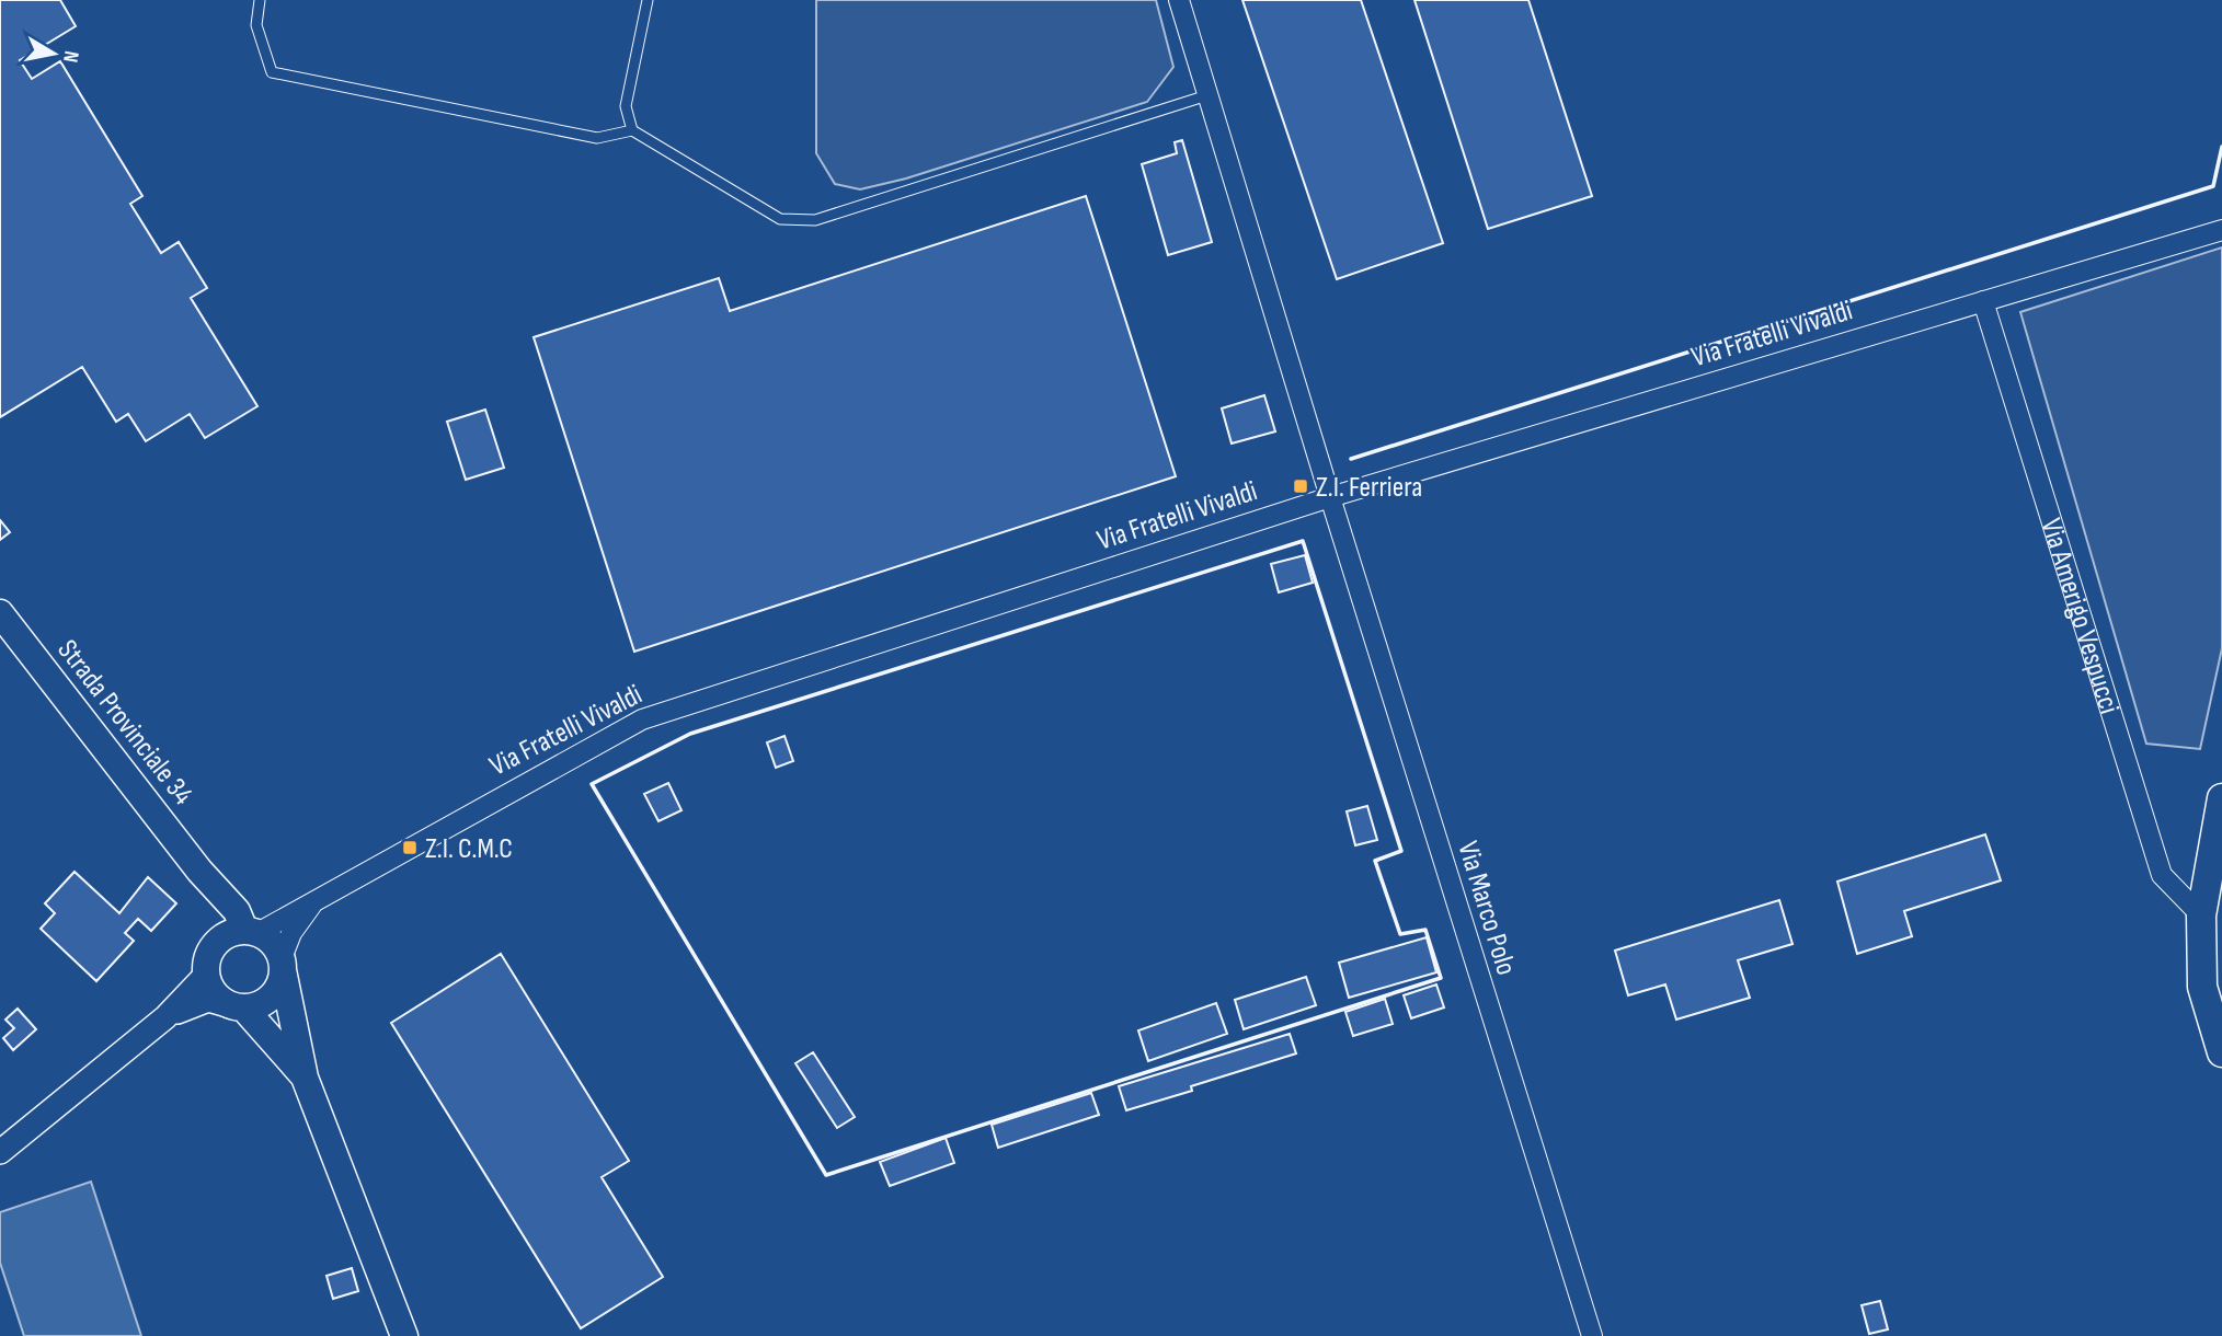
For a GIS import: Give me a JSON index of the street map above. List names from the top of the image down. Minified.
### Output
{"streets":{"main road":["Strada Provinciale 34"],"street":["Via Fratelli Vivaldi","Via Amerigo Vespucci","Via Marco Polo"]},"crossings":[["Via Fratelli Vivaldi","Via Amerigo Vespucci"],["Via Fratelli Vivaldi","Strada Provinciale 34"],["Via Fratelli Vivaldi","Via Marco Polo"]],"places":{"transit":["Z.I. Ferriera","Z.I. C.M.C"]},"north":"right"}
